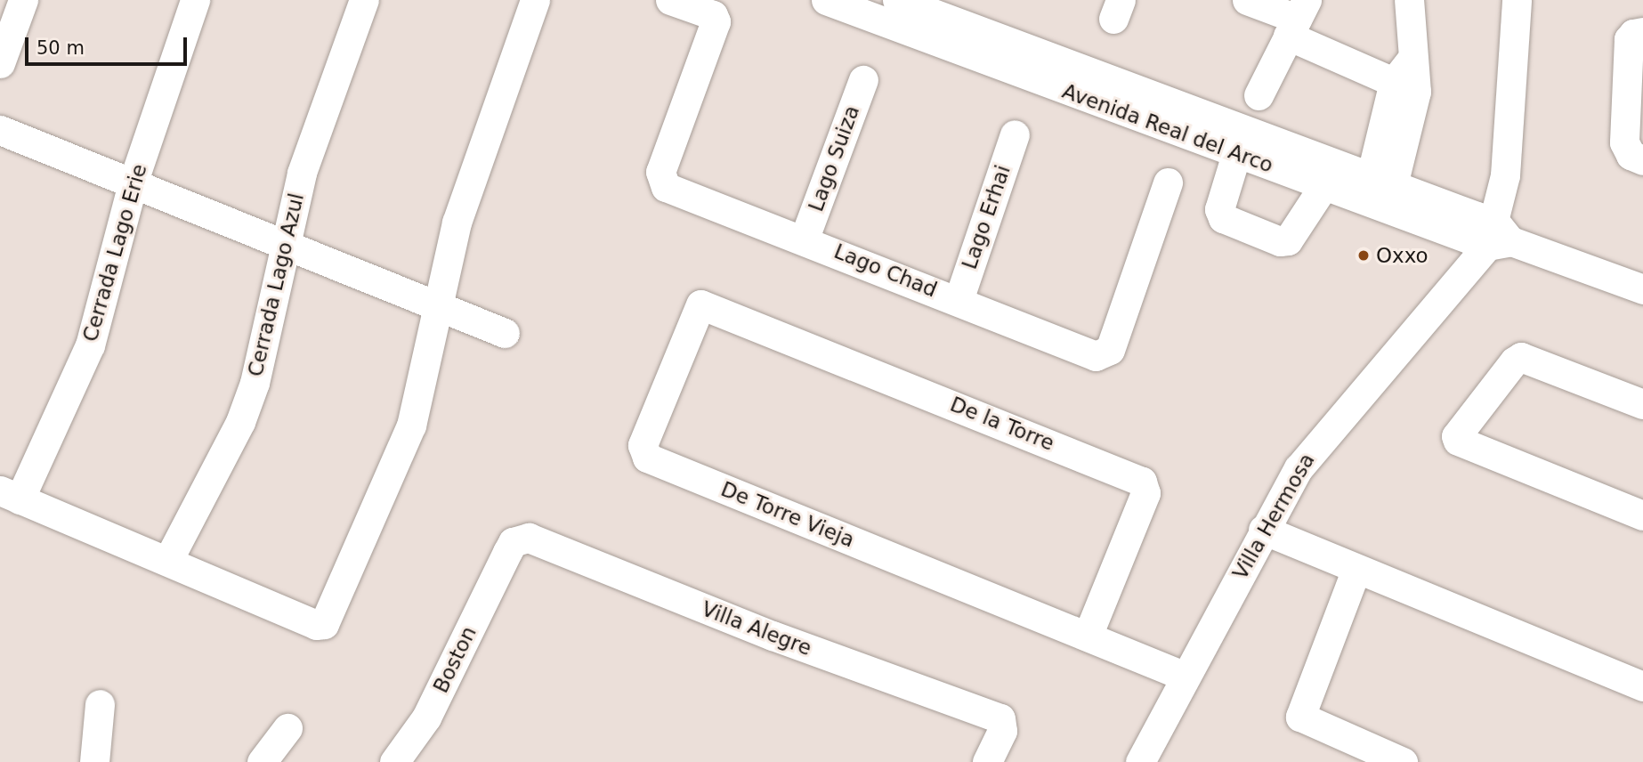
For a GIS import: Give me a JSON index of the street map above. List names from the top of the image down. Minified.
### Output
{"streets":{"street":["Avenida Real del Arco","Lago Suiza","Lago Erhai","Cerrada Lago Erie","Lago Chad","Cerrada Lago Azul","De la Torre","De Torre Vieja","Villa Hermosa","Villa Alegre","Boston"]},"crossings":[["Avenida Real del Arco","Villa Hermosa"],["Lago Suiza","Lago Chad"],["Lago Erhai","Lago Chad"],["De la Torre","De Torre Vieja"],["De Torre Vieja","Villa Hermosa"],["Villa Alegre","Boston"]],"places":["Oxxo"],"scale_bar":"50 m"}
